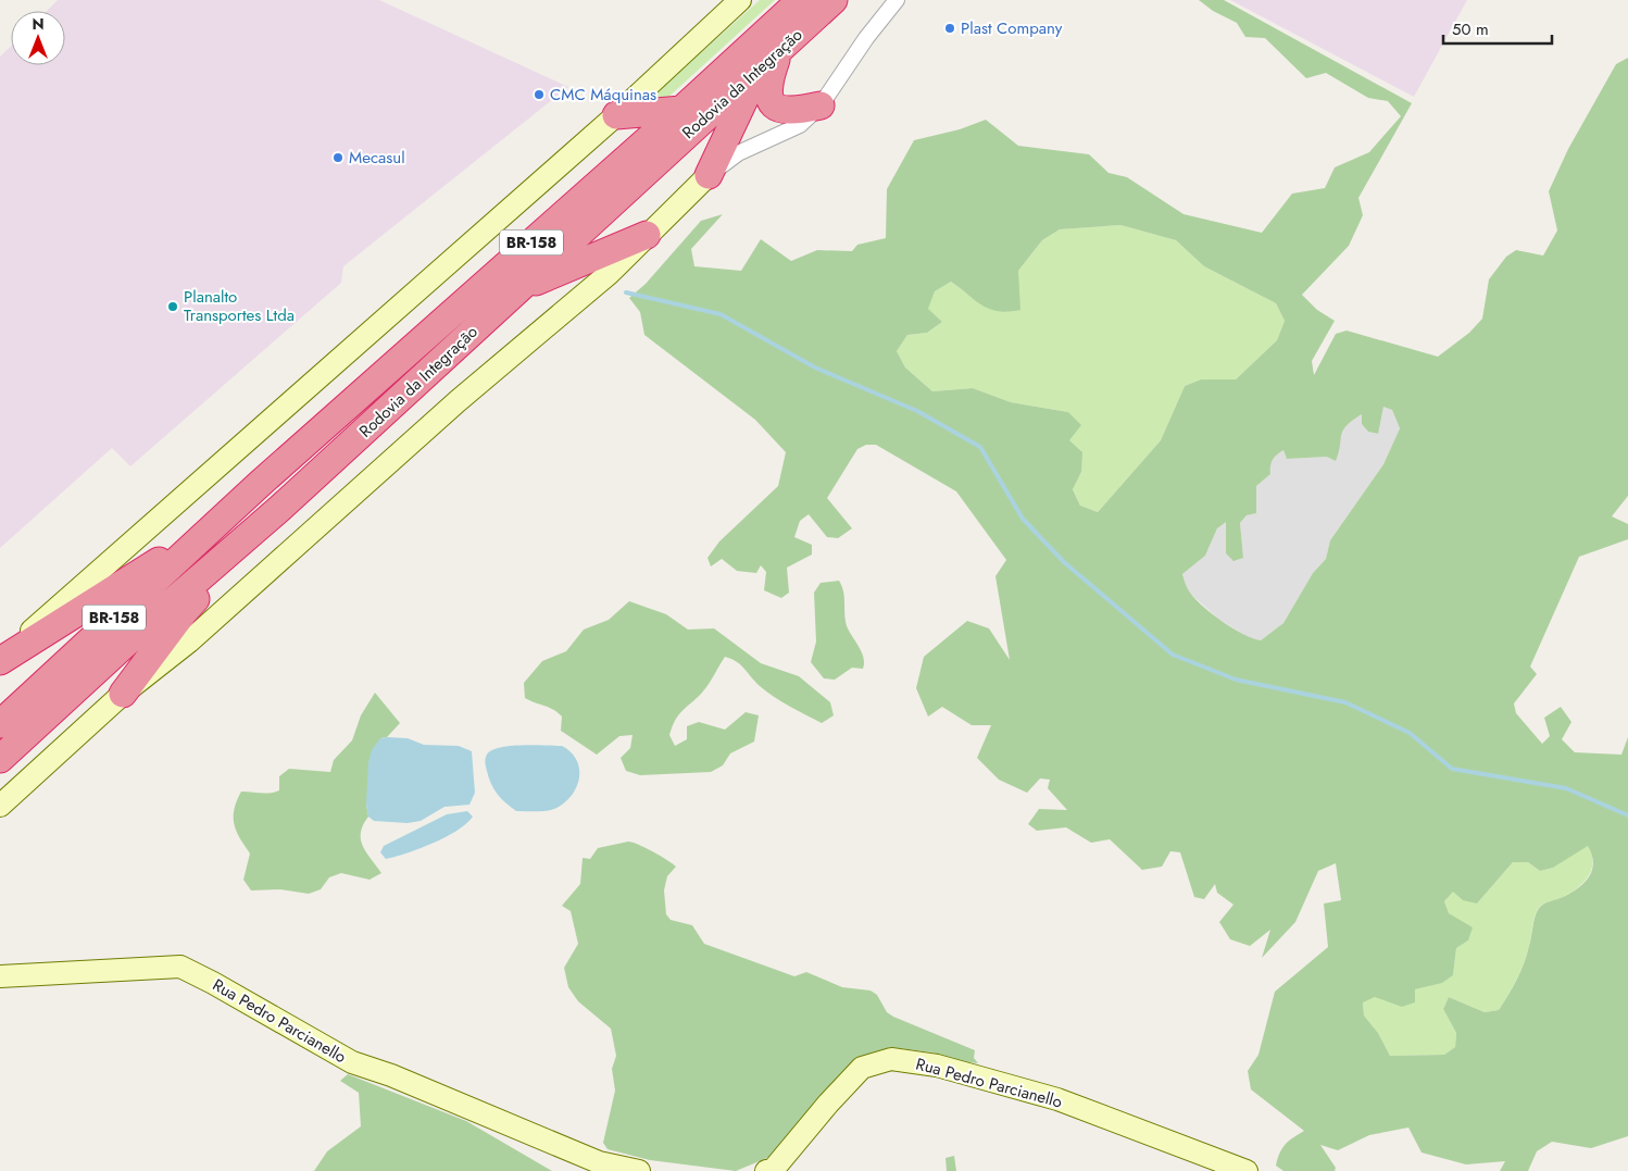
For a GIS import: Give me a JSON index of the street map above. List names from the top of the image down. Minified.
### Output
{"streets":{"highway":["Rodovia da Integração","BR-158"],"main road":["Rua Pedro Parcianello"]},"crossings":[["Rodovia da Integração","BR-158"]],"places":["Plast Company","CMC Máquinas","Mecasul","Planalto Transportes Ltda"],"scale_bar":"50 m","north":"top"}
